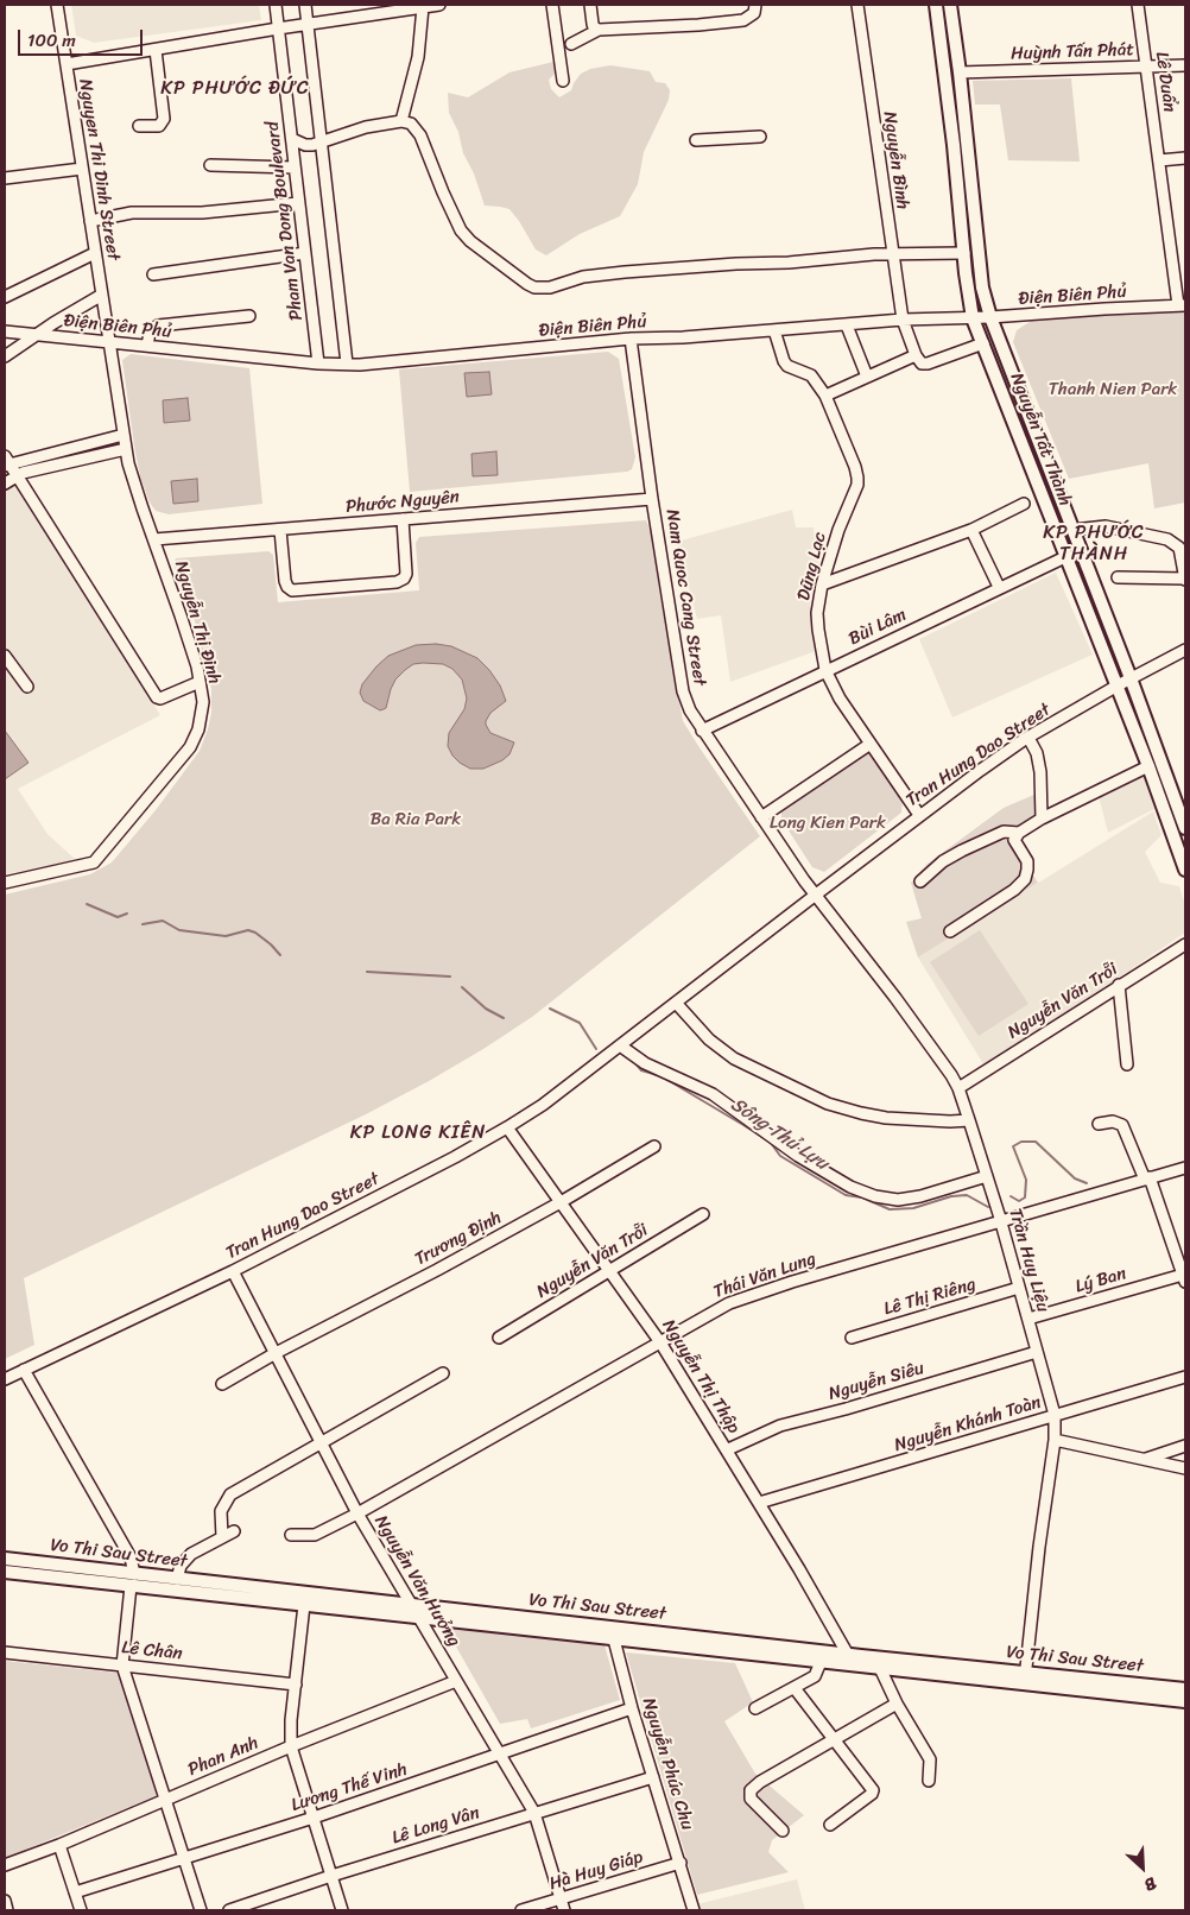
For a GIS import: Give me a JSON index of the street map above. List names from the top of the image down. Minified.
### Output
{"streets":{"main road":["Nguyễn Tất Thành","Vo Thi Sau Street"],"street":["Huỳnh Tấn Phát","Lê Duẩn","Nguyễn Bình","Nguyen Thi Dinh Street","Pham Van Dong Boulevard","Điện Biên Phủ","Phước Nguyên","Dũng Lạc","Nam Quoc Cang Street","Nguyễn Thị Định","Bùi Lâm","Tran Hung Dao Street","Nguyễn Văn Trỗi","Trương Định","Trần Huy Liệu","Thái Văn Lung","Lý Ban","Lê Thị Riêng","Nguyễn Thị Thập","Nguyễn Siêu","Nguyễn Khánh Toàn","Nguyễn Văn Hưởng","Lê Chân","Phan Anh","Nguyễn Phúc Chu","Lương Thế Vinh","Lê Long Vân","Hà Huy Giáp"]},"crossings":[["Huỳnh Tấn Phát","Lê Duẩn"],["Huỳnh Tấn Phát","Nguyễn Tất Thành"],["Lê Duẩn","Điện Biên Phủ"],["Nguyễn Bình","Điện Biên Phủ"],["Nguyen Thi Dinh Street","Điện Biên Phủ"],["Nguyen Thi Dinh Street","Nguyễn Thị Định"],["Pham Van Dong Boulevard","Điện Biên Phủ"],["Điện Biên Phủ","Nguyễn Tất Thành"],["Điện Biên Phủ","Dũng Lạc"],["Điện Biên Phủ","Nam Quoc Cang Street"],["Điện Biên Phủ","Nguyễn Thị Định"],["Nguyễn Tất Thành","Bùi Lâm"],["Nguyễn Tất Thành","Tran Hung Dao Street"],["Phước Nguyên","Nam Quoc Cang Street"],["Phước Nguyên","Nguyễn Thị Định"],["Dũng Lạc","Bùi Lâm"],["Dũng Lạc","Tran Hung Dao Street"],["Nam Quoc Cang Street","Bùi Lâm"],["Nam Quoc Cang Street","Tran Hung Dao Street"],["Nam Quoc Cang Street","Trần Huy Liệu"],["Tran Hung Dao Street","Trần Huy Liệu"],["Tran Hung Dao Street","Nguyễn Thị Thập"],["Tran Hung Dao Street","Nguyễn Văn Hưởng"],["Nguyễn Văn Trỗi","Trần Huy Liệu"],["Nguyễn Văn Trỗi","Nguyễn Thị Thập"],["Trương Định","Nguyễn Thị Thập"],["Trương Định","Nguyễn Văn Hưởng"],["Trần Huy Liệu","Thái Văn Lung"],["Trần Huy Liệu","Lý Ban"],["Trần Huy Liệu","Lê Thị Riêng"],["Trần Huy Liệu","Nguyễn Siêu"],["Trần Huy Liệu","Nguyễn Khánh Toàn"],["Trần Huy Liệu","Vo Thi Sau Street"],["Thái Văn Lung","Nguyễn Thị Thập"],["Thái Văn Lung","Nguyễn Văn Hưởng"],["Nguyễn Thị Thập","Nguyễn Siêu"],["Nguyễn Thị Thập","Nguyễn Khánh Toàn"],["Nguyễn Thị Thập","Vo Thi Sau Street"],["Vo Thi Sau Street","Nguyễn Văn Hưởng"],["Vo Thi Sau Street","Nguyễn Phúc Chu"],["Nguyễn Văn Hưởng","Phan Anh"],["Nguyễn Văn Hưởng","Lương Thế Vinh"],["Nguyễn Văn Hưởng","Lê Long Vân"],["Nguyễn Văn Hưởng","Hà Huy Giáp"],["Nguyễn Phúc Chu","Lương Thế Vinh"],["Nguyễn Phúc Chu","Lê Long Vân"],["Nguyễn Phúc Chu","Hà Huy Giáp"]],"districts":["KP PHƯỚC ĐỨC","KP PHƯỚC THÀNH","KP LONG KIÊN"],"water":["Sông Thủ Lựu"],"parks":["Thanh Nien Park","Ba Ria Park","Long Kien Park"],"scale_bar":"100 m","north":"bottom right"}
